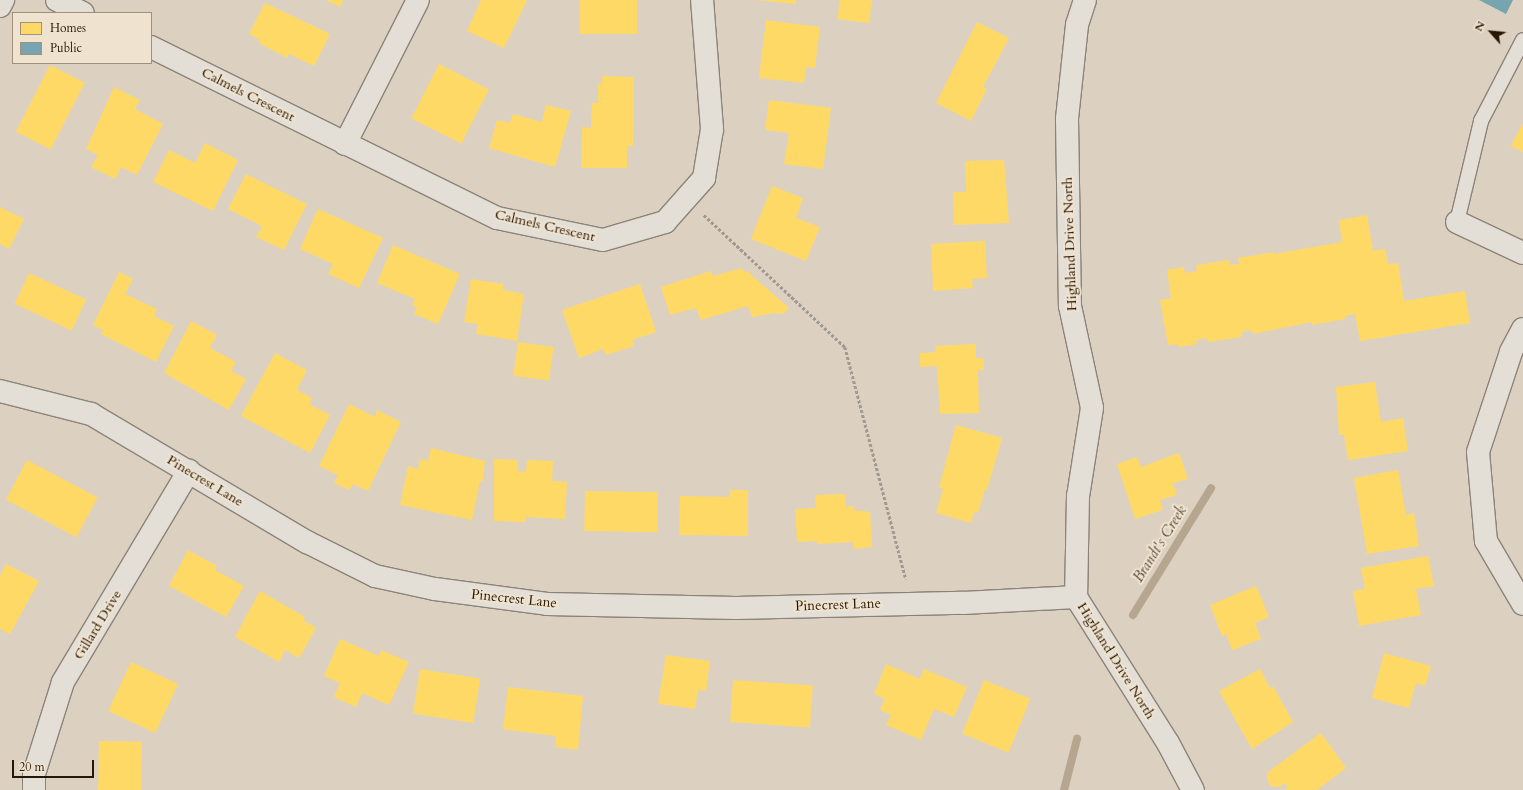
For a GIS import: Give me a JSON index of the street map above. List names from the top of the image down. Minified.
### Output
{"streets":{"street":["Calmels Crescent","Highland Drive North","Pinecrest Lane","Gillard Drive"]},"crossings":[["Highland Drive North","Pinecrest Lane"],["Pinecrest Lane","Gillard Drive"]],"water":["Brandt's Creek"],"legend":["Homes","Public"],"scale_bar":"20 m","north":"top left"}
